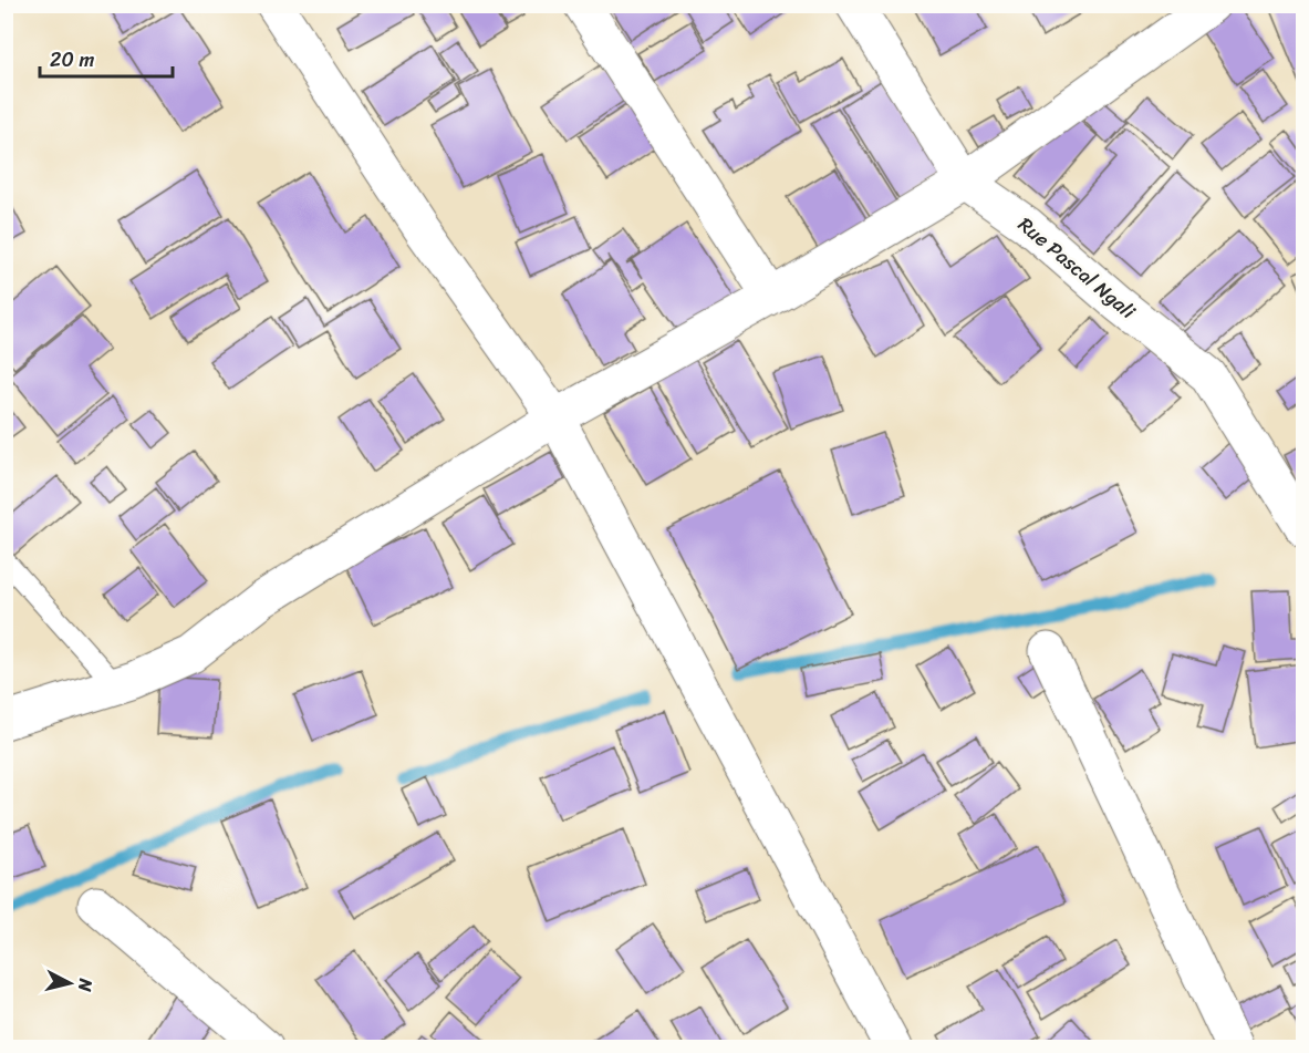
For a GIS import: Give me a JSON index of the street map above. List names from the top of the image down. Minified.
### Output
{"streets":{"street":["Rue Pascal Ngali"]},"scale_bar":"20 m","north":"right"}
